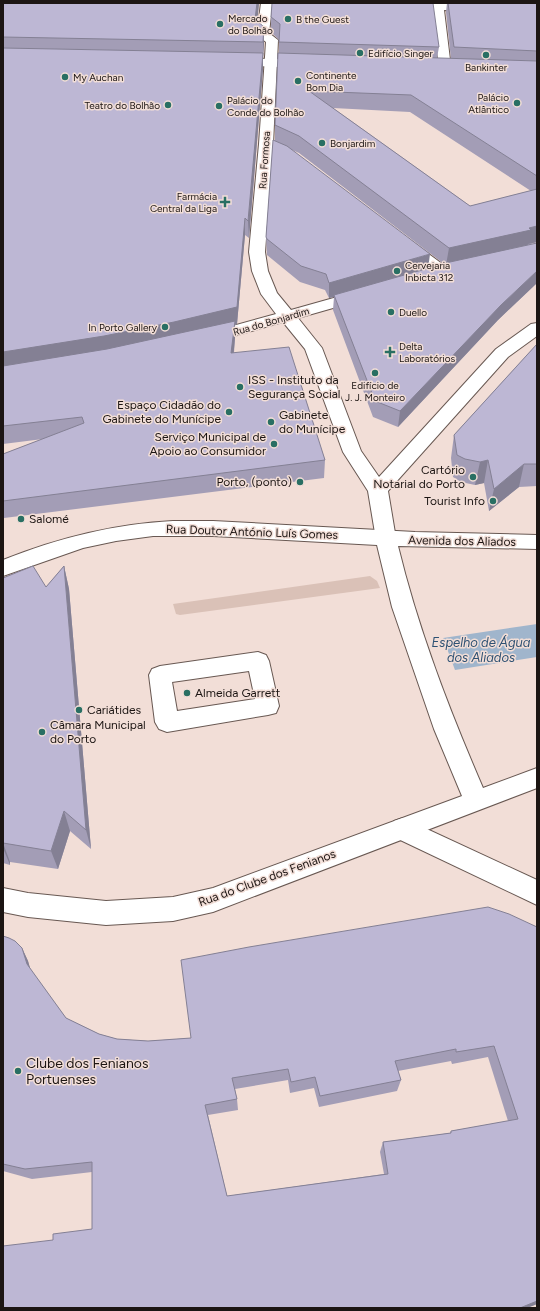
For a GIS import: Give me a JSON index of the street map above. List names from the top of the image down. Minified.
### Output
{"streets":{"street":["Rua Formosa","Rua do Bonjardim","Rua Doutor António Luís Gomes","Avenida dos Aliados","Rua do Clube dos Fenianos"]},"crossings":[["Rua Formosa","Rua do Bonjardim"],["Rua Doutor António Luís Gomes","Avenida dos Aliados"]],"water":["Espelho de Água dos Aliados"],"places":{"other":["B the Guest","Mercado do Bolhão","Edifício Singer","Bankinter","My Auchan","Continente Bom Dia","Palácio Atlântico","Teatro do Bolhão","Palácio do Conde do Bolhão","Bonjardim","Cervejaria Inbicta 312","Duello","In Porto Gallery","Edifício de J. J. Monteiro","ISS - Instituto da Segurança Social","Espaço Cidadão do Gabinete do Munícipe","Gabinete do Munícipe","Serviço Municipal de Apoio ao Consumidor","Cartório Notarial do Porto","Porto, (ponto)","Tourist Info","Salomé","Almeida Garrett","Cariátides","Câmara Municipal do Porto","Clube dos Fenianos Portuenses"],"health":["Farmácia Central da Liga","Delta Laboratórios"]}}
